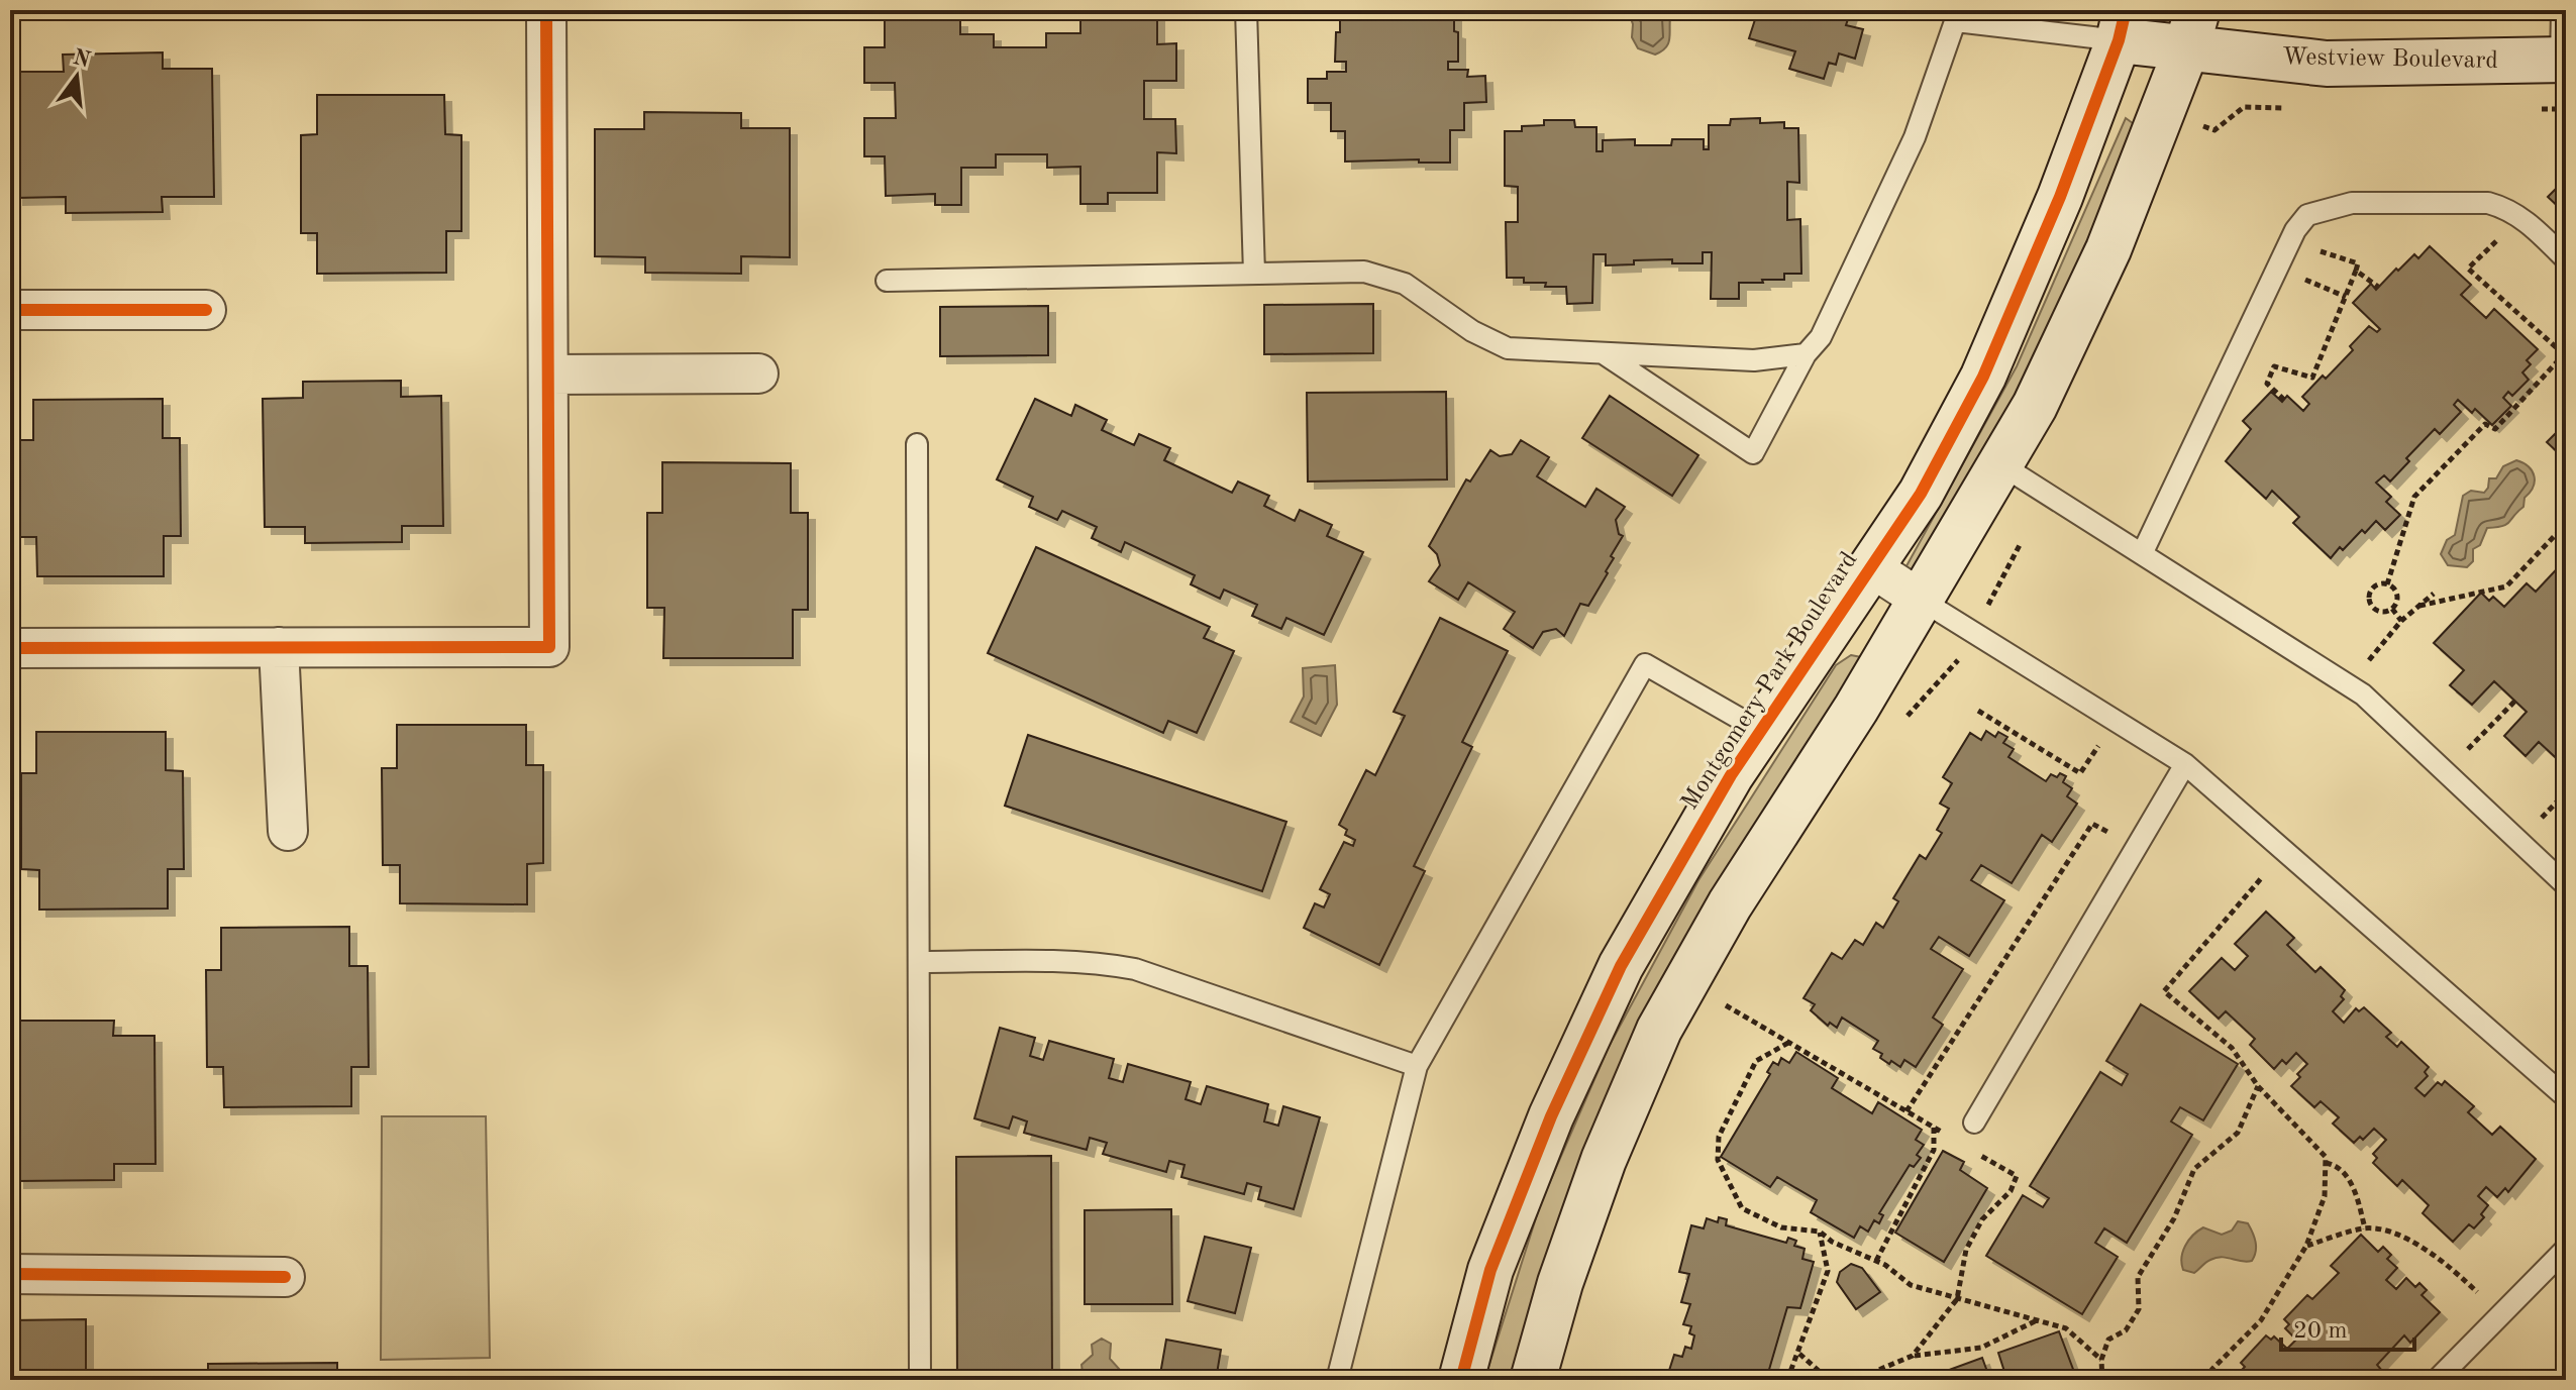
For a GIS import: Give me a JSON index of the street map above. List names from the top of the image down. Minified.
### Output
{"streets":{"street":["Westview Boulevard","Montgomery Park Boulevard"]},"crossings":[["Westview Boulevard","Montgomery Park Boulevard"]],"scale_bar":"20 m","north":"top"}
